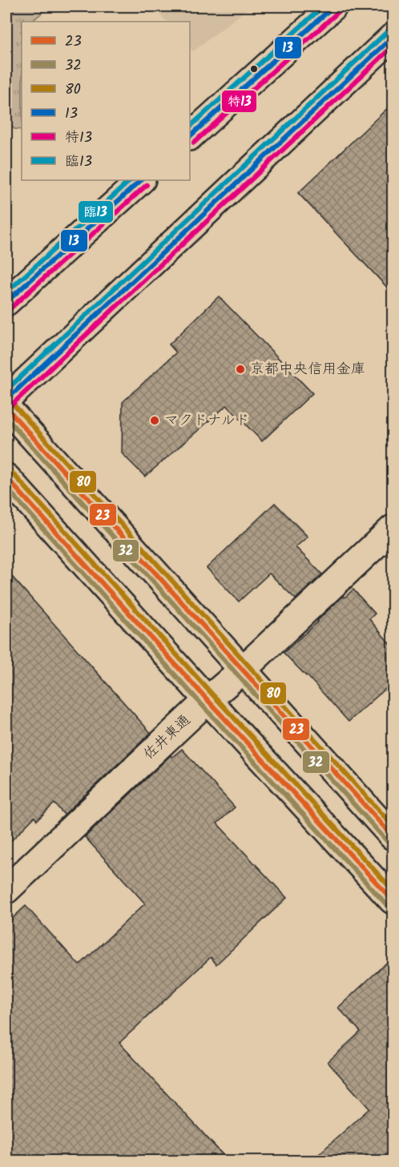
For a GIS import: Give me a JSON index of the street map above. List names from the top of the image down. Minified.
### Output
{"streets":{"main road":["佐井東通"]},"places":["京都中央信用金庫","マクドナルド"],"lines":["transit line 13","transit line 臨13","transit line 特13","transit line 80","transit line 23","transit line 32"],"legend":["23","32","80","13","特13","臨13"]}
